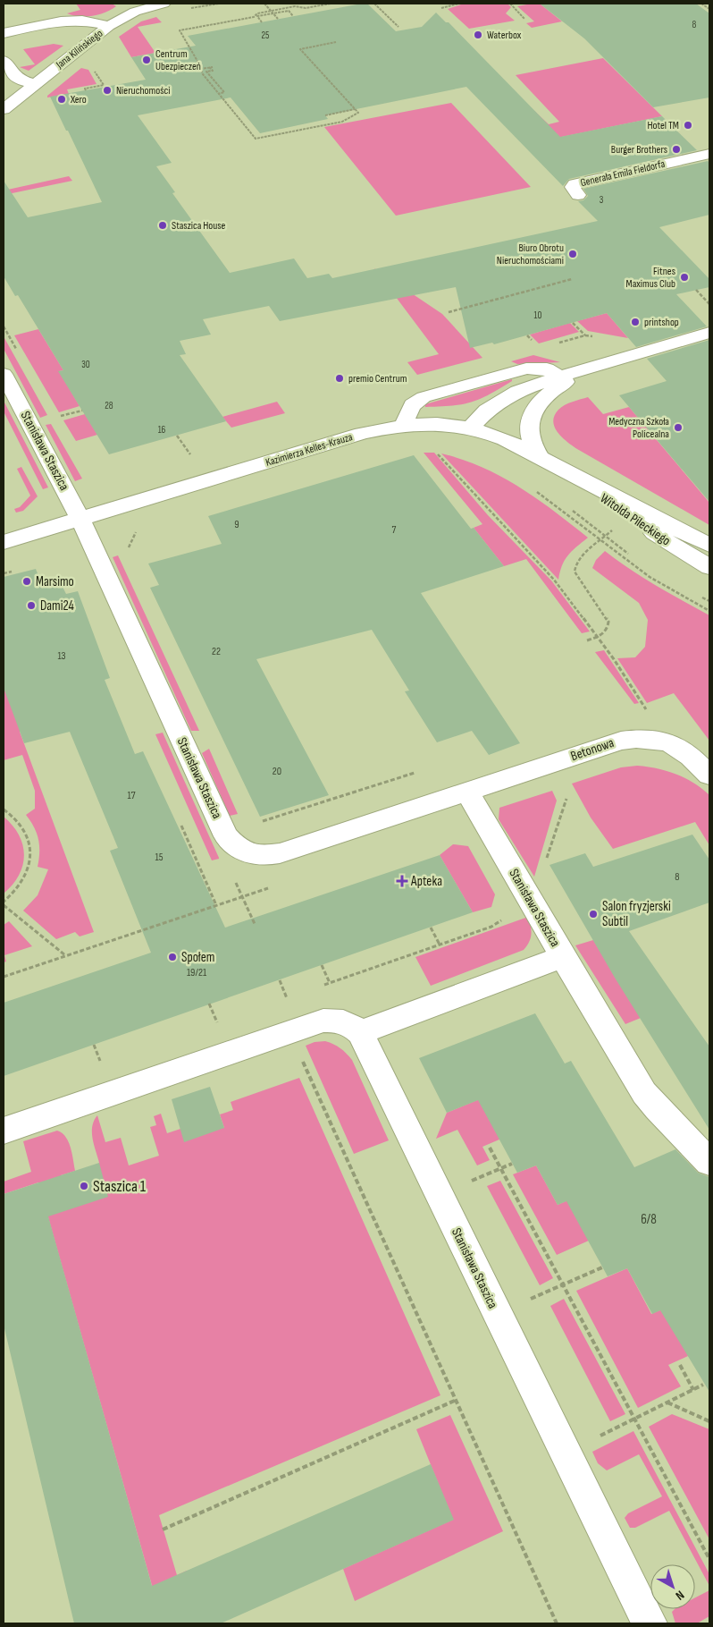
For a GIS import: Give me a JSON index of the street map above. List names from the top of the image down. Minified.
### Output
{"streets":{"street":["Jana Kilińskiego","Generała Emila Fieldorfa","Kazimierza Kelles-Krauza","Stanisława Staszica","Witolda Pileckiego","Betonowa"]},"crossings":[["Kazimierza Kelles-Krauza","Stanisława Staszica"],["Kazimierza Kelles-Krauza","Witolda Pileckiego"],["Stanisława Staszica","Betonowa"]],"places":{"other":["Waterbox","Centrum Ubezpieczeń","Nieruchomości","Xero","Hotel TM","Burger Brothers","Staszica House","Biuro Obrotu Nieruchomościami","Fitnes Maximus Club","printshop","premio Centrum","Medyczna Szkoła Policealna","Marsimo","Dami24","Salon fryzjerski Subtil","Społem","Staszica 1"],"health":["Apteka"]},"house_numbers":["8","25","3","10","30","28","16","9","7","22","13","20","17","15","8","19/21","6/8"],"north":"bottom right"}
